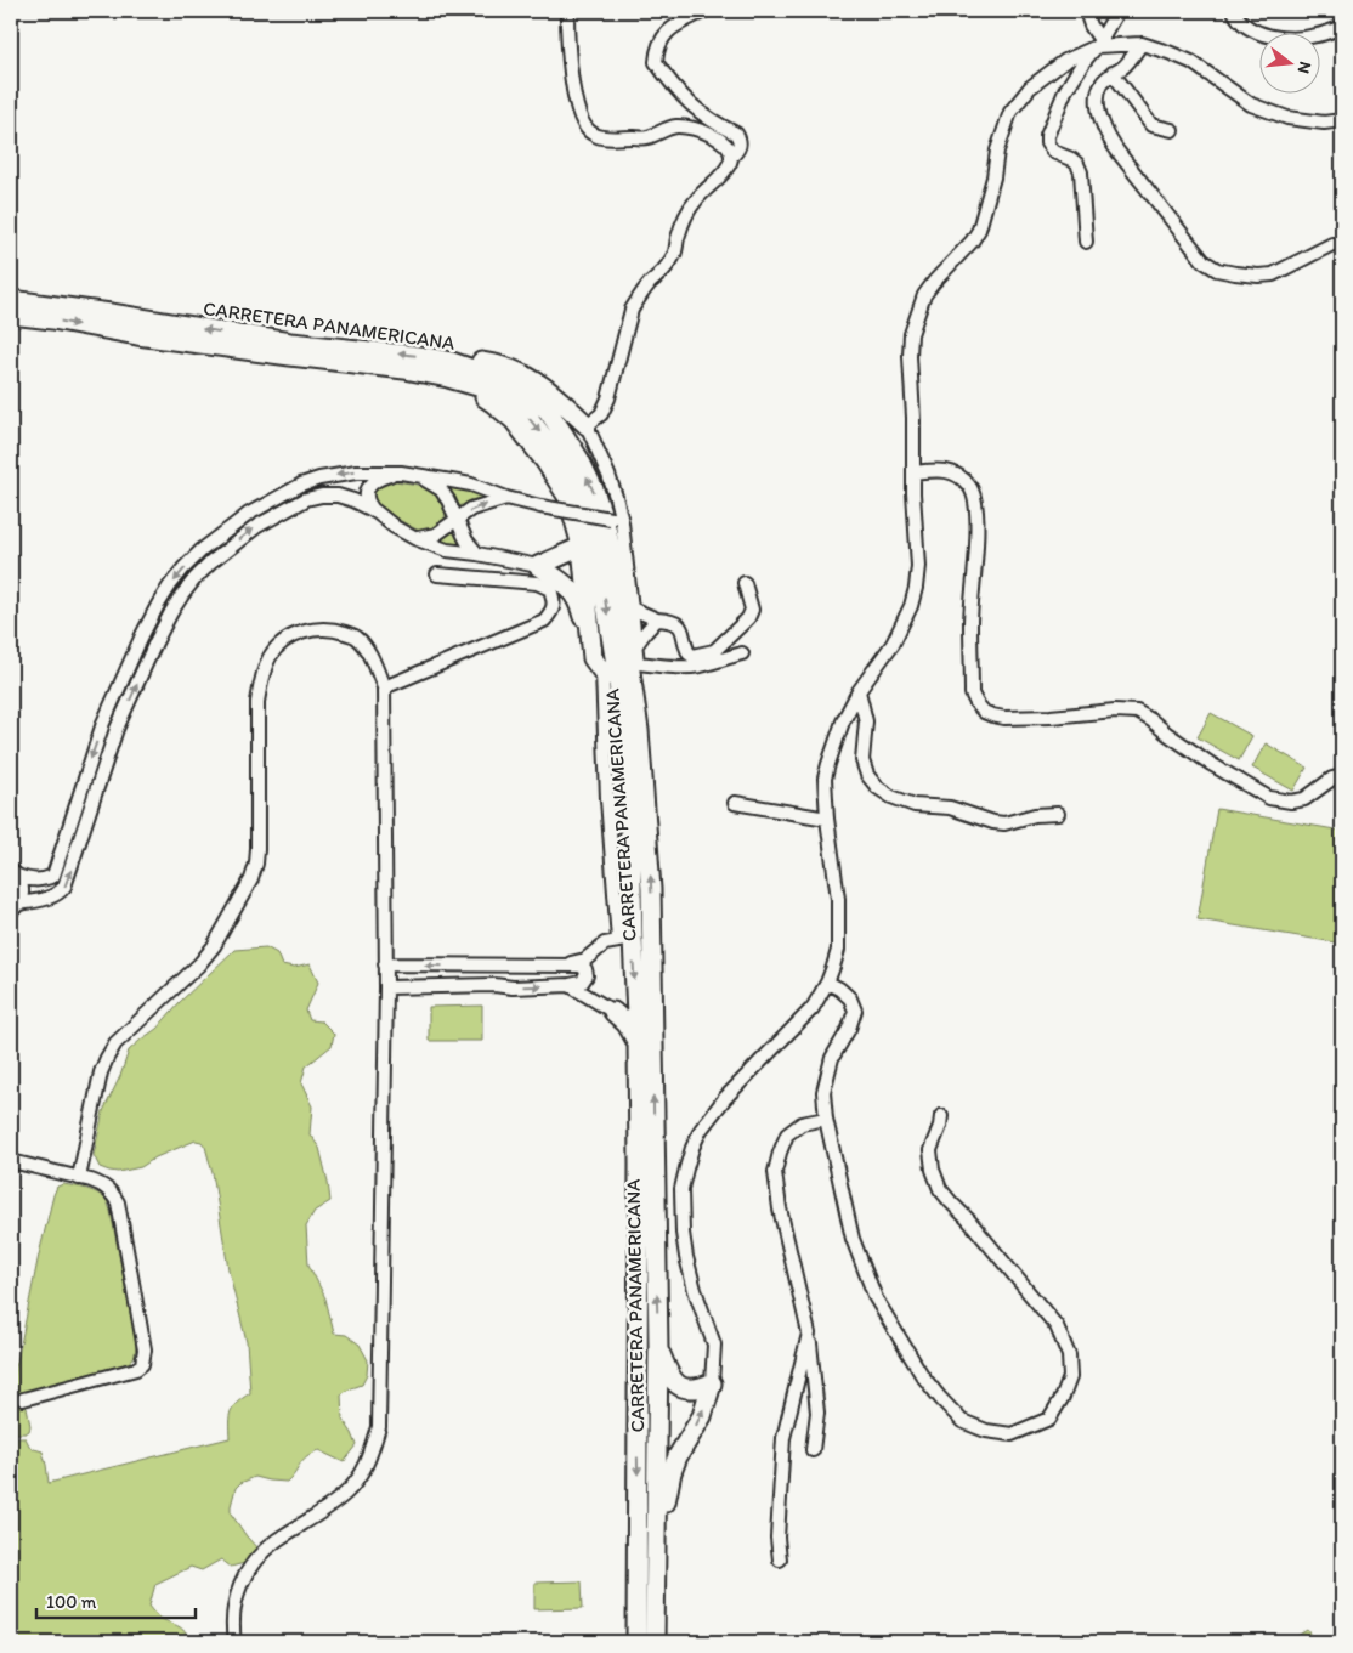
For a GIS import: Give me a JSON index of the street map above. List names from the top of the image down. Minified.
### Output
{"streets":{"main road":["CARRETERA PANAMERICANA"]},"scale_bar":"100 m","north":"right"}
